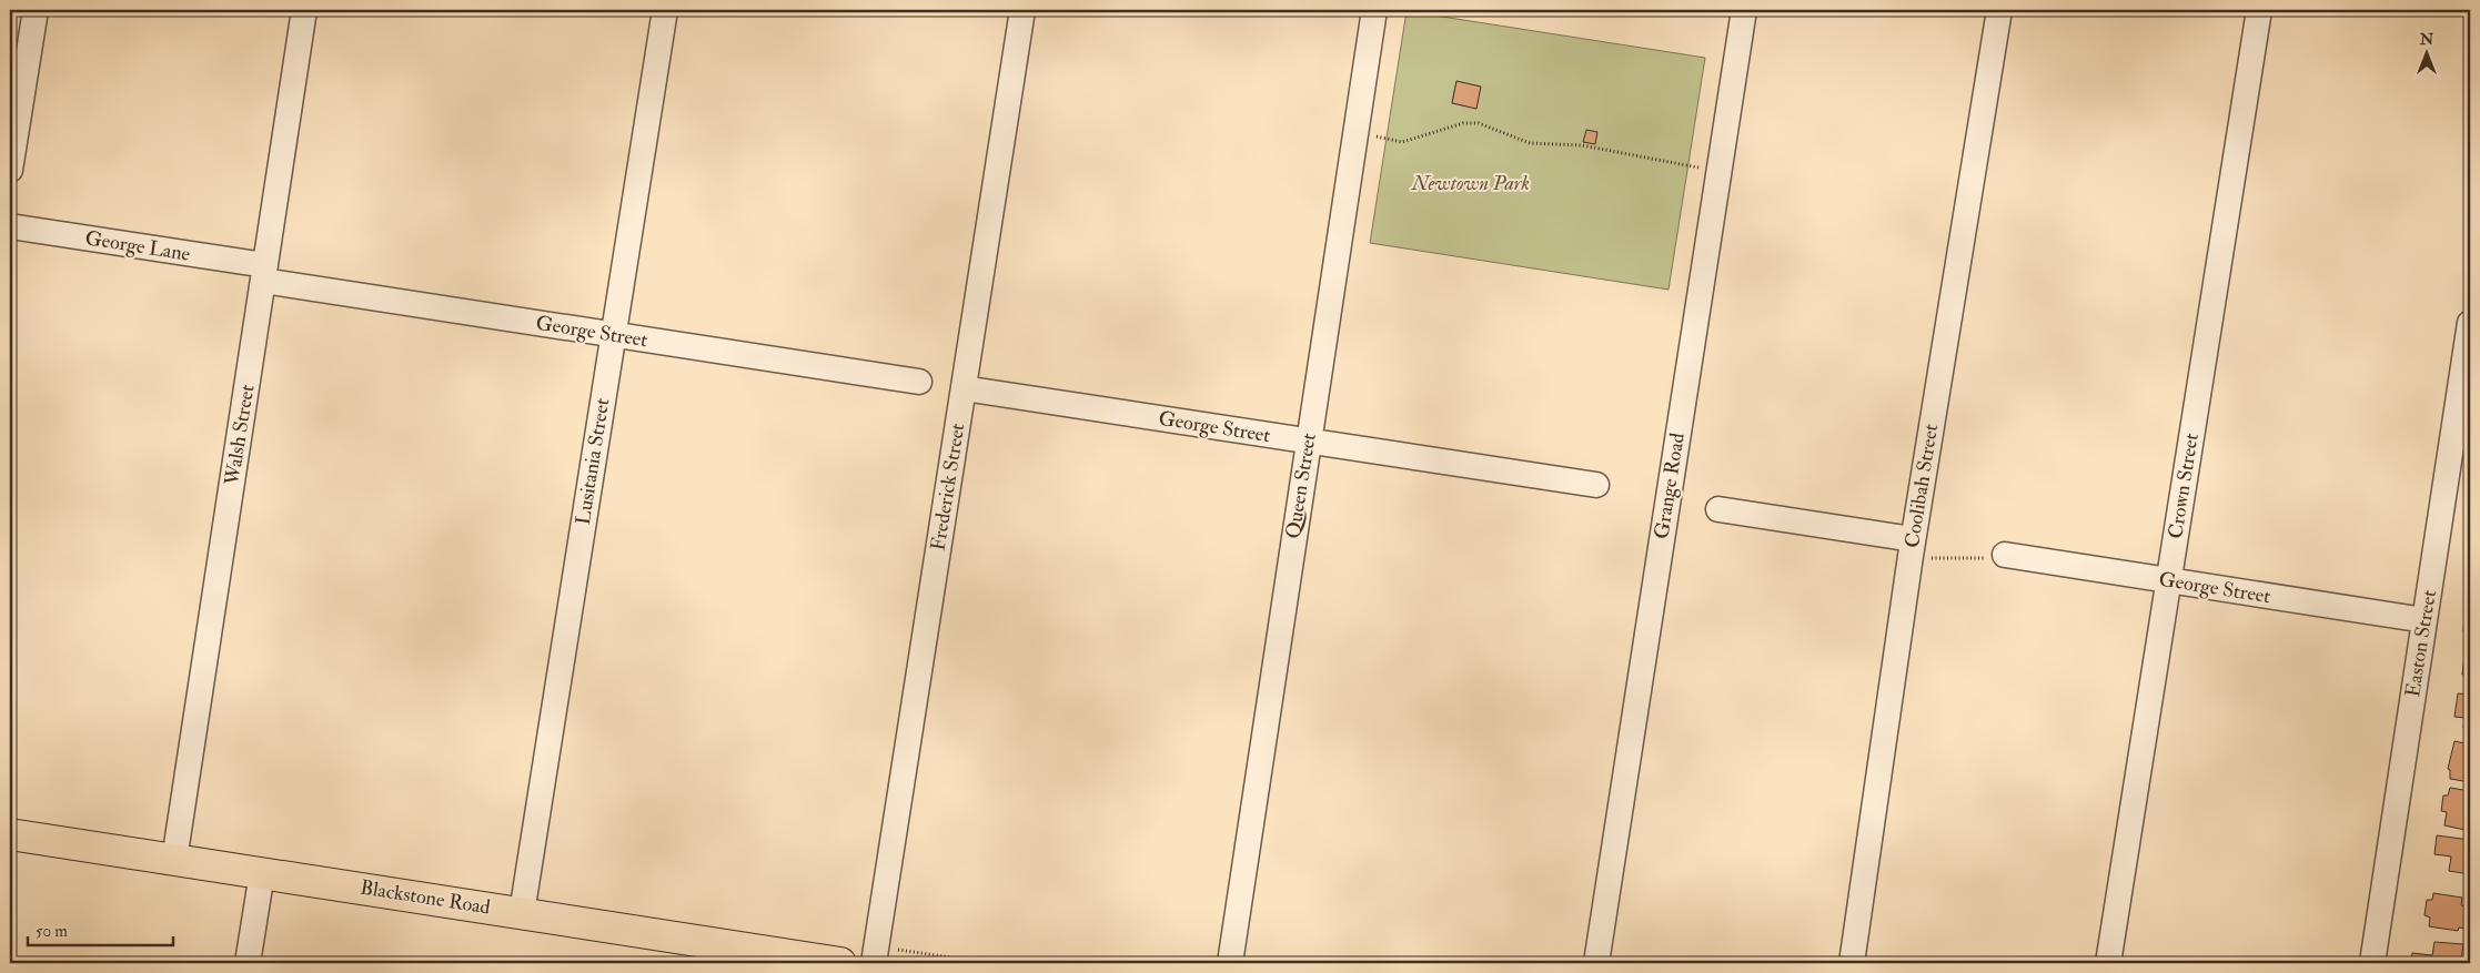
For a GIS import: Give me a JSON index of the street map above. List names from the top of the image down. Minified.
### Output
{"streets":{"main road":["Blackstone Road"],"street":["George Lane","George Street","Walsh Street","Lusitania Street","Queen Street","Grange Road","Coolibah Street","Crown Street","Frederick Street","Easton Street"]},"crossings":[["George Lane","George Street"],["George Lane","Walsh Street"],["George Street","Walsh Street"],["George Street","Lusitania Street"],["George Street","Queen Street"],["George Street","Crown Street"],["George Street","Frederick Street"],["George Street","Easton Street"],["Walsh Street","Blackstone Road"],["Lusitania Street","Blackstone Road"]],"parks":["Newtown Park"],"scale_bar":"50 m","north":"top"}
